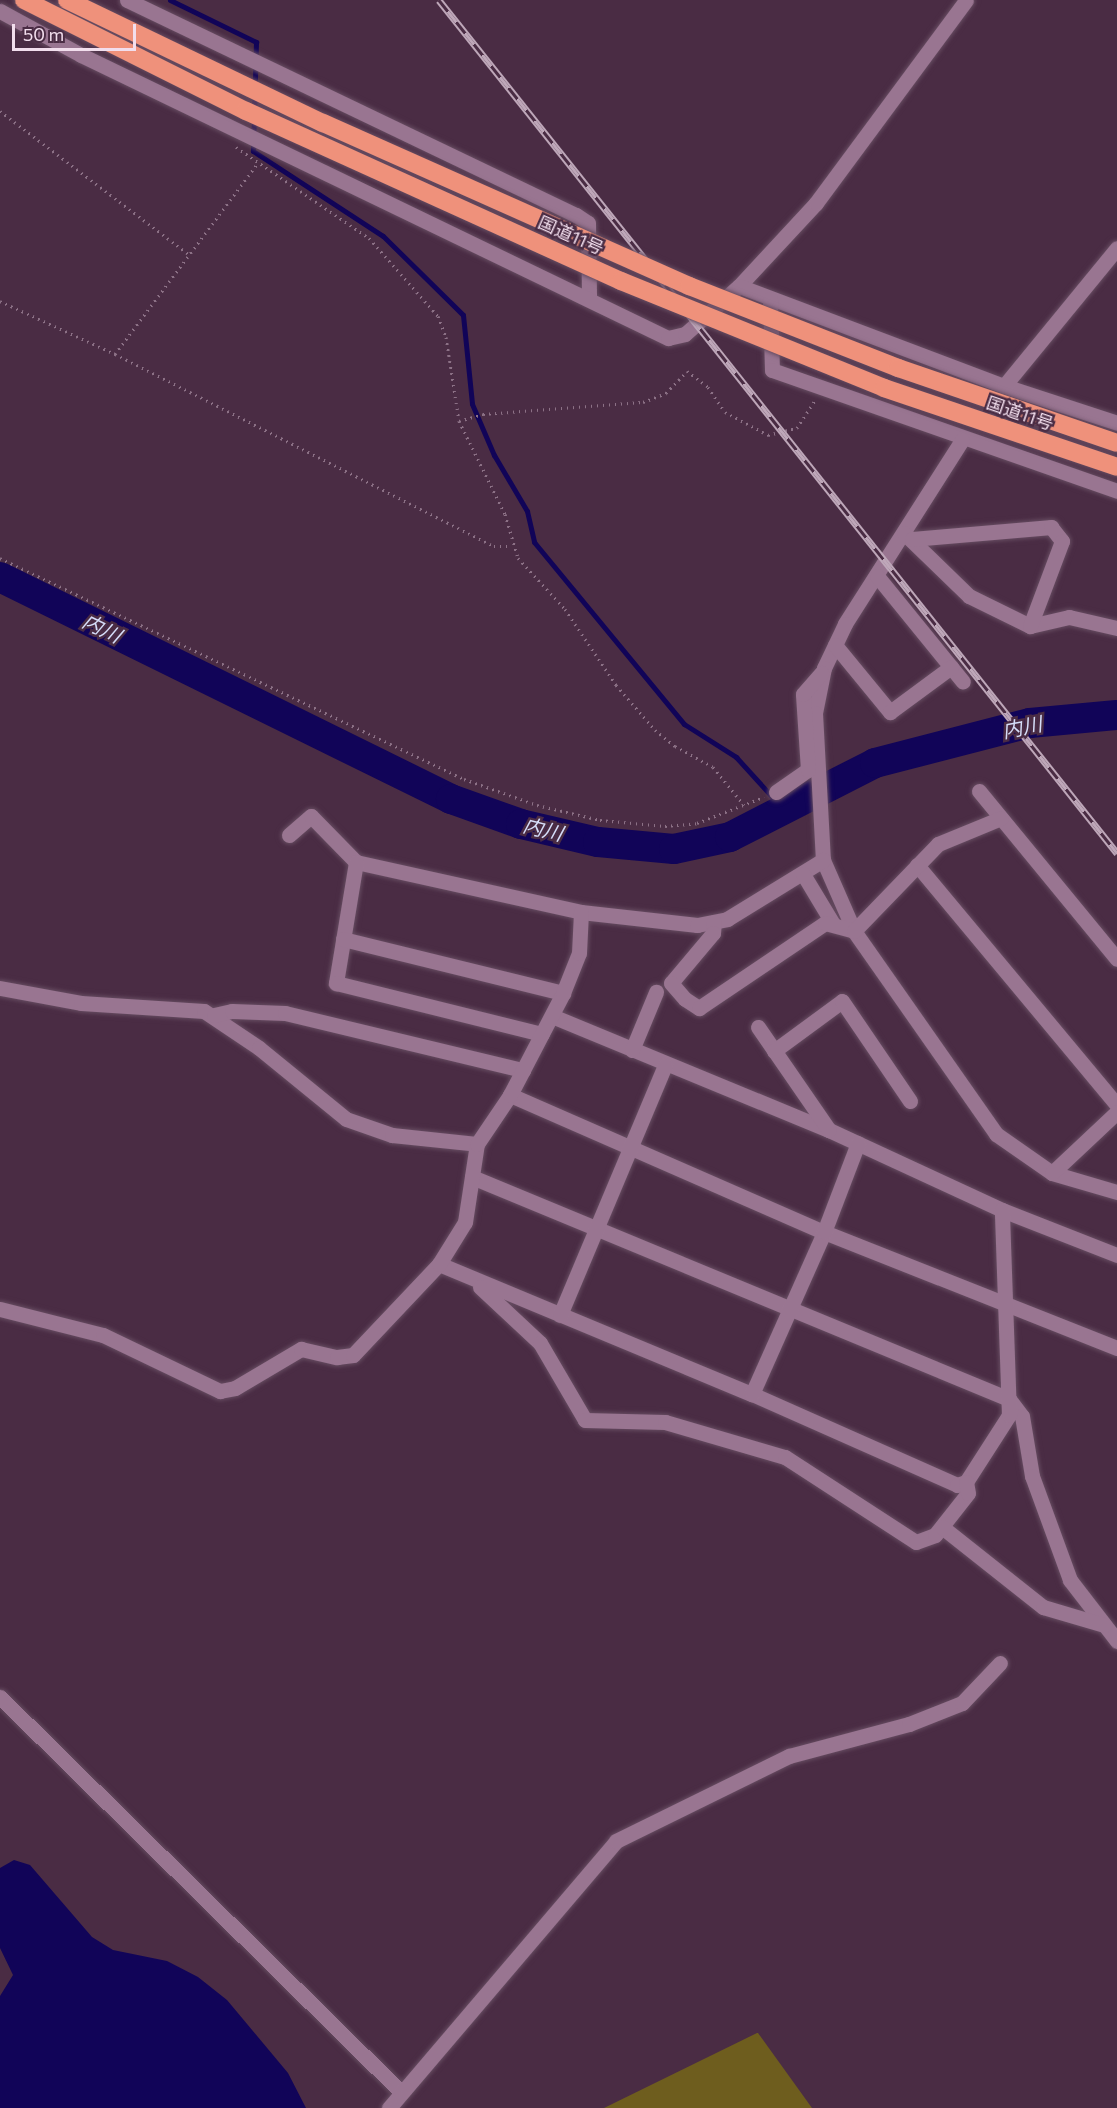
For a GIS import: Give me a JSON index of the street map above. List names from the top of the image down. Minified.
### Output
{"streets":{"highway":["国道11号"]},"water":["内川"],"scale_bar":"50 m"}
